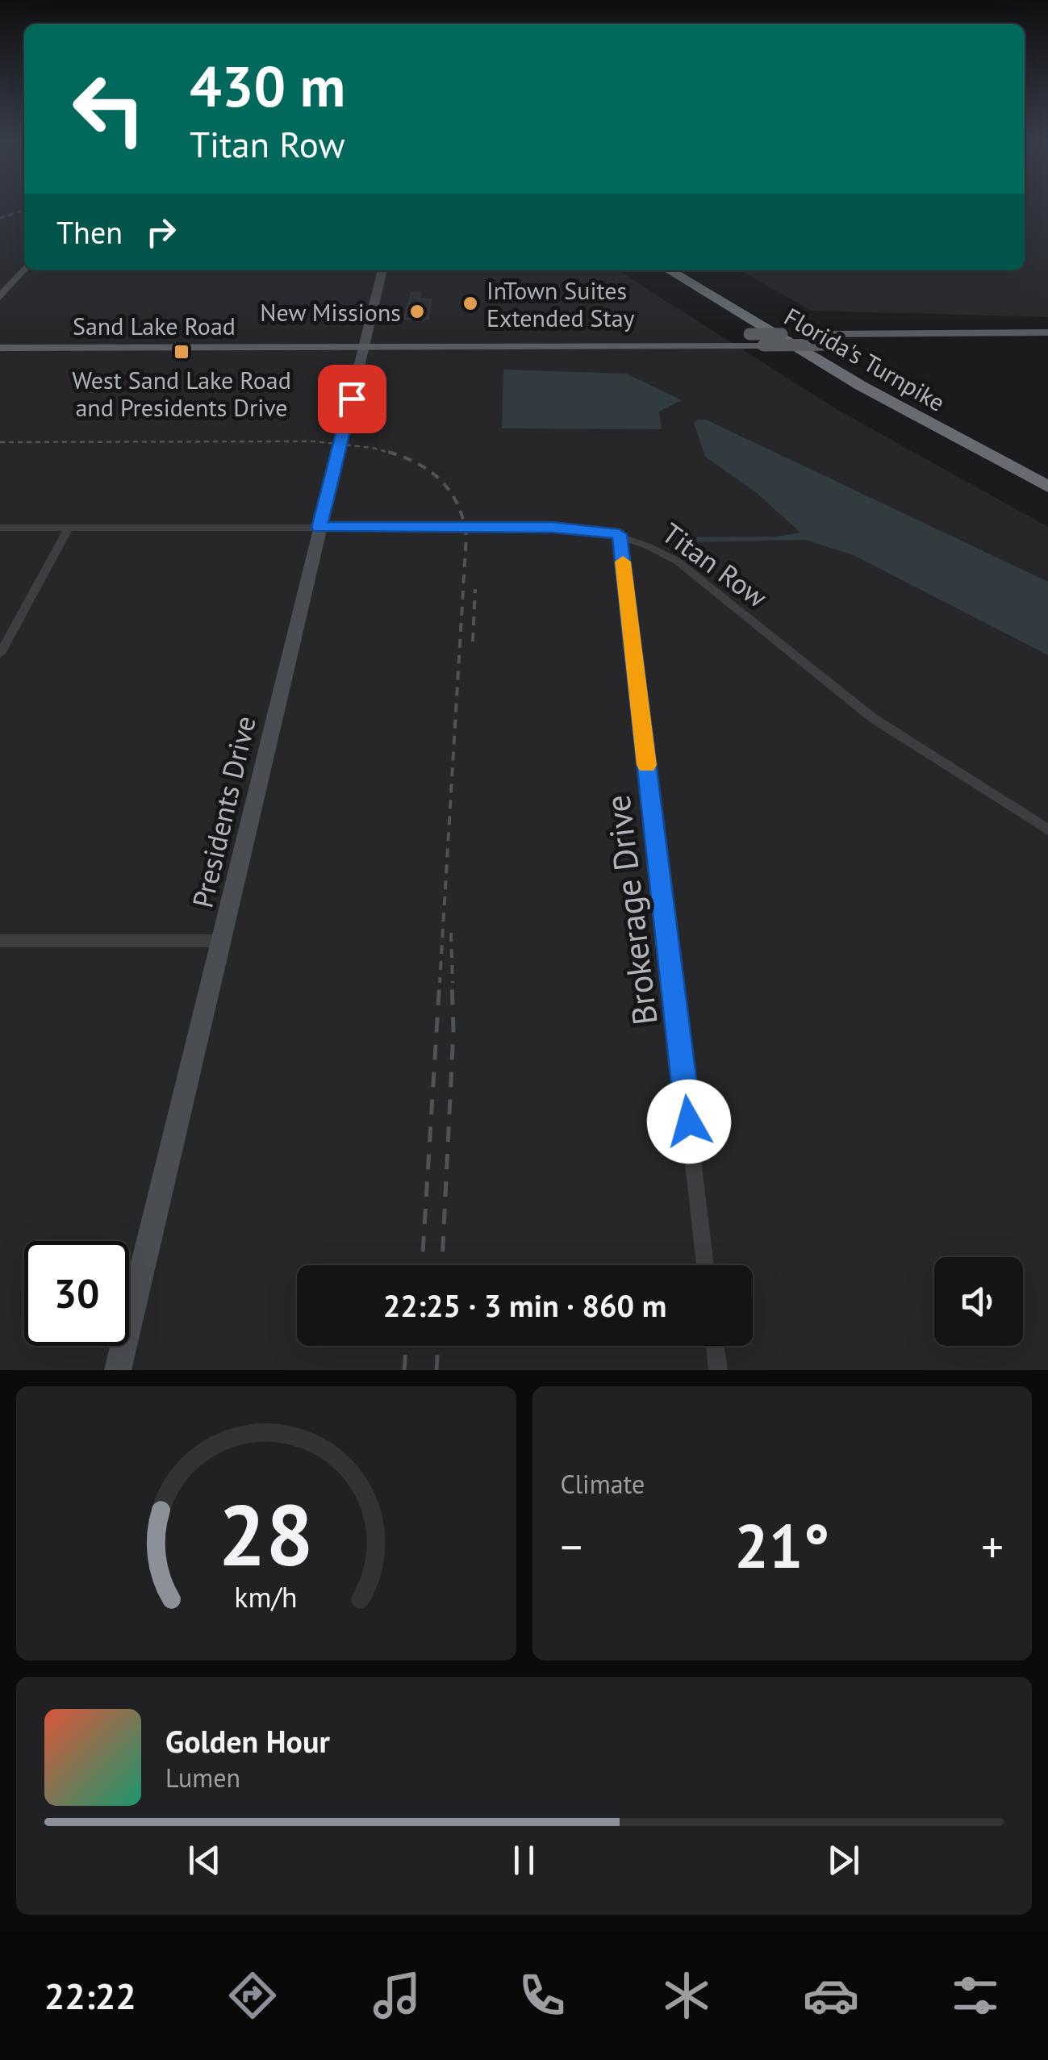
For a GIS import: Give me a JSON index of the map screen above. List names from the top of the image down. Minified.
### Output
{"streets":{"highway":["Florida's Turnpike"],"main road":["Sand Lake Road"],"street":["Titan Row","Presidents Drive","Brokerage Drive"]},"crossings":[["Sand Lake Road","Presidents Drive"],["Titan Row","Presidents Drive"],["Titan Row","Brokerage Drive"]],"places":{"other":["InTown Suites Extended Stay","New Missions"],"transit":["West Sand Lake Road and Presidents Drive"]},"page":{"turn":["430 m","Titan Row"],"then":"Then","limit":"30","trip":"22:25 · 3 min · 860 m","tile":"Climate","heat":["−","21°","+"],"song":["Golden Hour","Lumen"],"tabs":"22:22","gauge":["28","km/h"]}}
